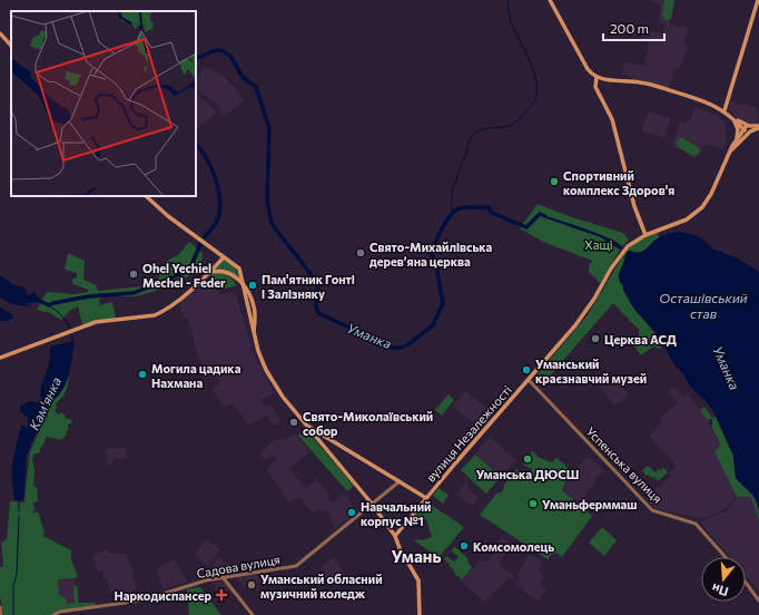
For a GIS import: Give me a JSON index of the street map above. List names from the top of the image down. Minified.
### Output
{"streets":{"main road":["вулиця Незалежності"],"street":["Успенська вулиця","Садова вулиця"]},"crossings":[["вулиця Незалежності","Успенська вулиця"]],"districts":["Умань"],"water":["Осташівський став","Уманка","Кам'янка"],"parks":["Хащі"],"places":{"other":["Спортивний комплекс Здоров'я","Свято-Михайлівська деревʼяна церква","Ohel Yechiel Mechel - Feder","Пам'ятник Гонті і Залізняку","Церква АСД","Уманський краєзнавчий музей","Могила цадика Нахмана","Свято-Миколаївський собор","Уманська ДЮСШ","Уманьферммаш","Навчальний корпус №1","Комсомолець","Уманський обласний музичний коледж"],"health":["Наркодиспансер"]},"scale_bar":"200 m","north":"bottom"}
